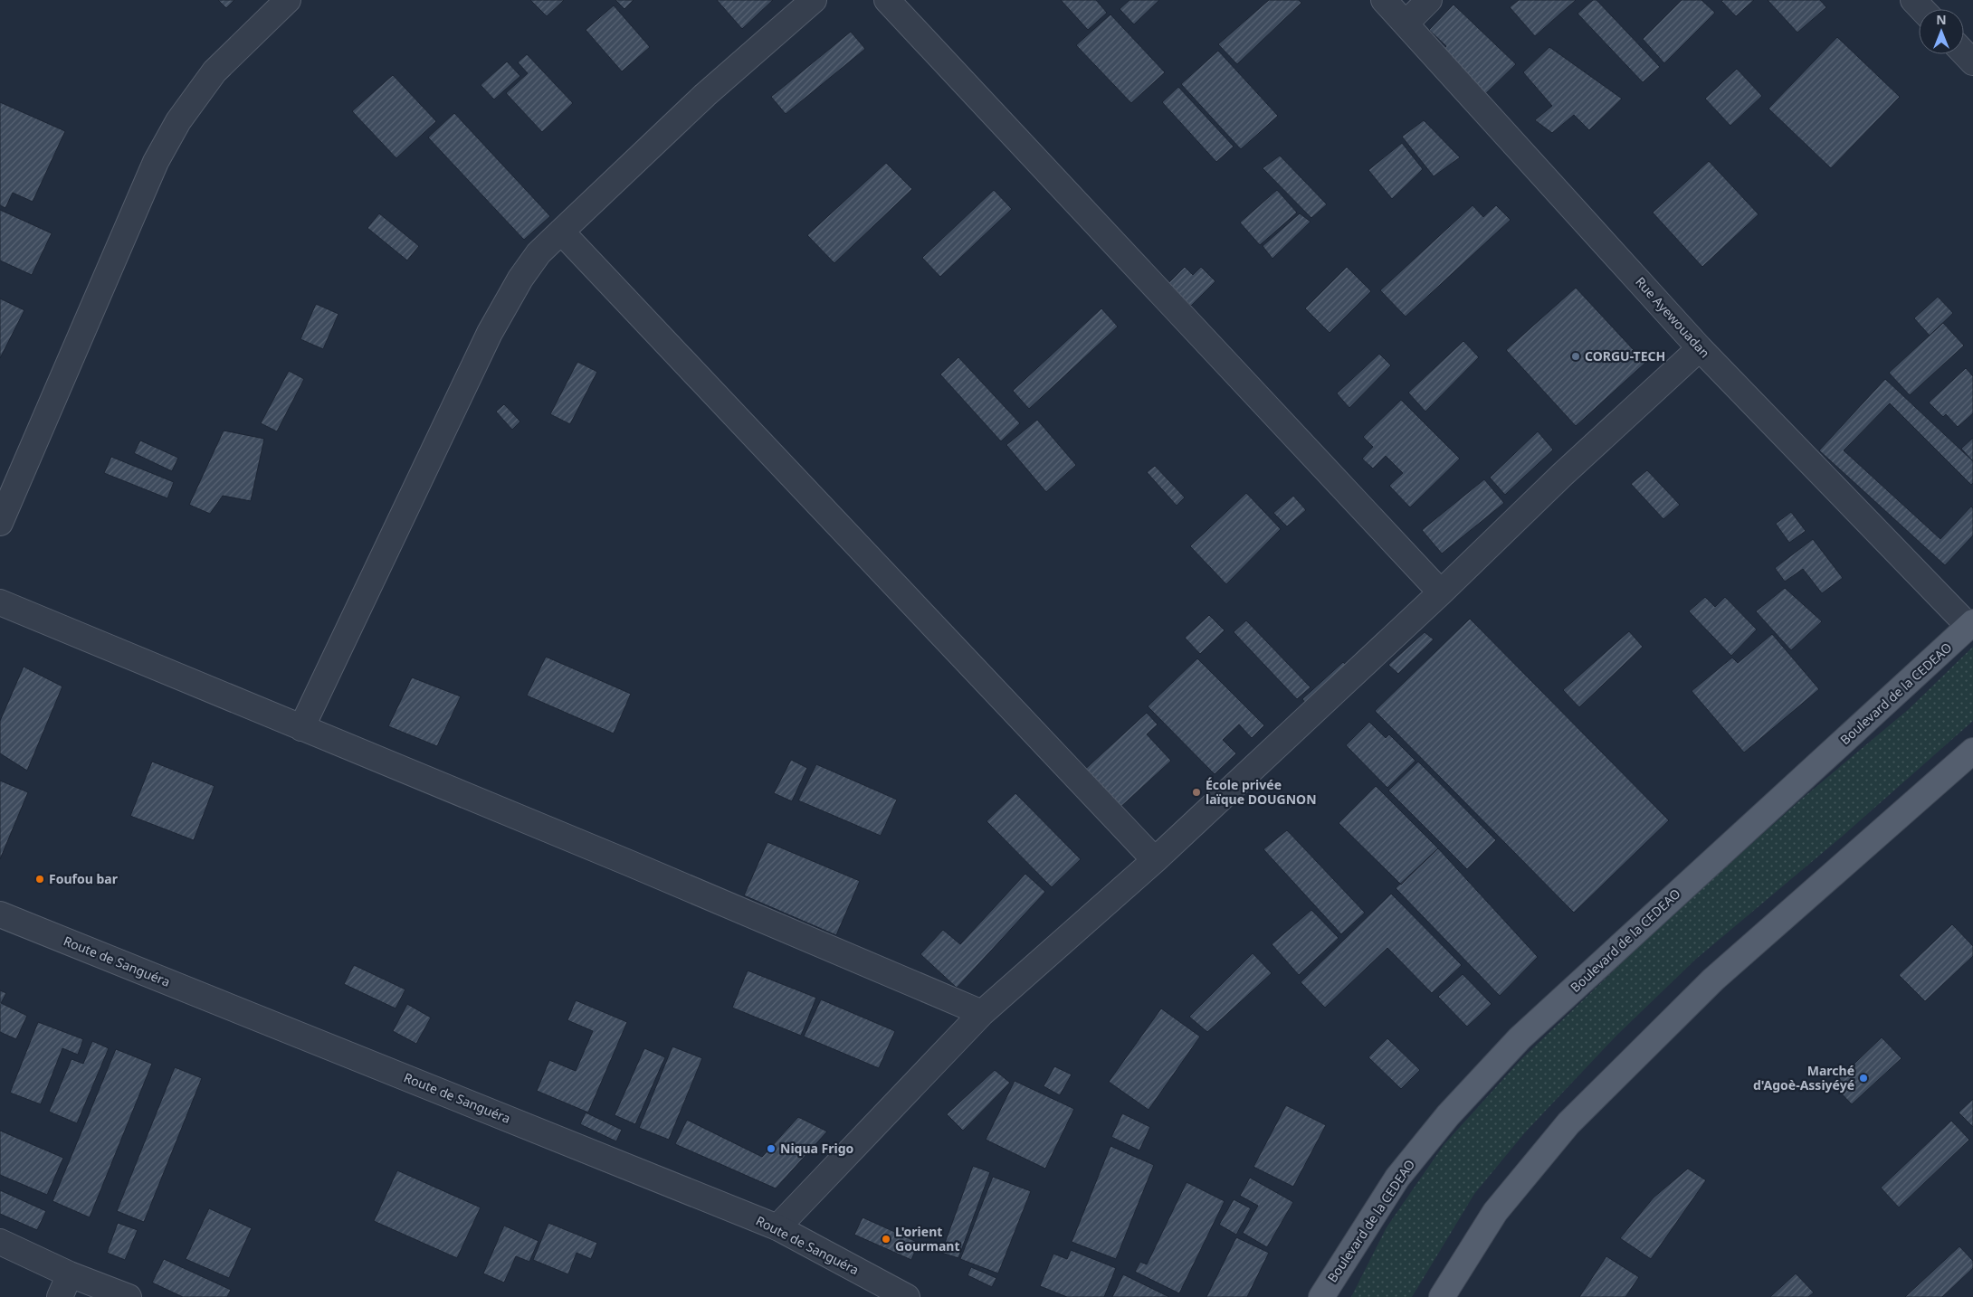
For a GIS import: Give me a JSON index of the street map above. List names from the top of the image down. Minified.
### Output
{"streets":{"main road":["Boulevard de la CEDEAO"],"street":["Rue Ayewouadan","Route de Sanguéra"]},"crossings":[["Rue Ayewouadan","Boulevard de la CEDEAO"]],"places":["CORGU-TECH","École privée laïque DOUGNON","Foufou bar","Marché d'Agoè-Assiyéyé","Niqua Frigo","L'orient Gourmant"],"north":"top"}
